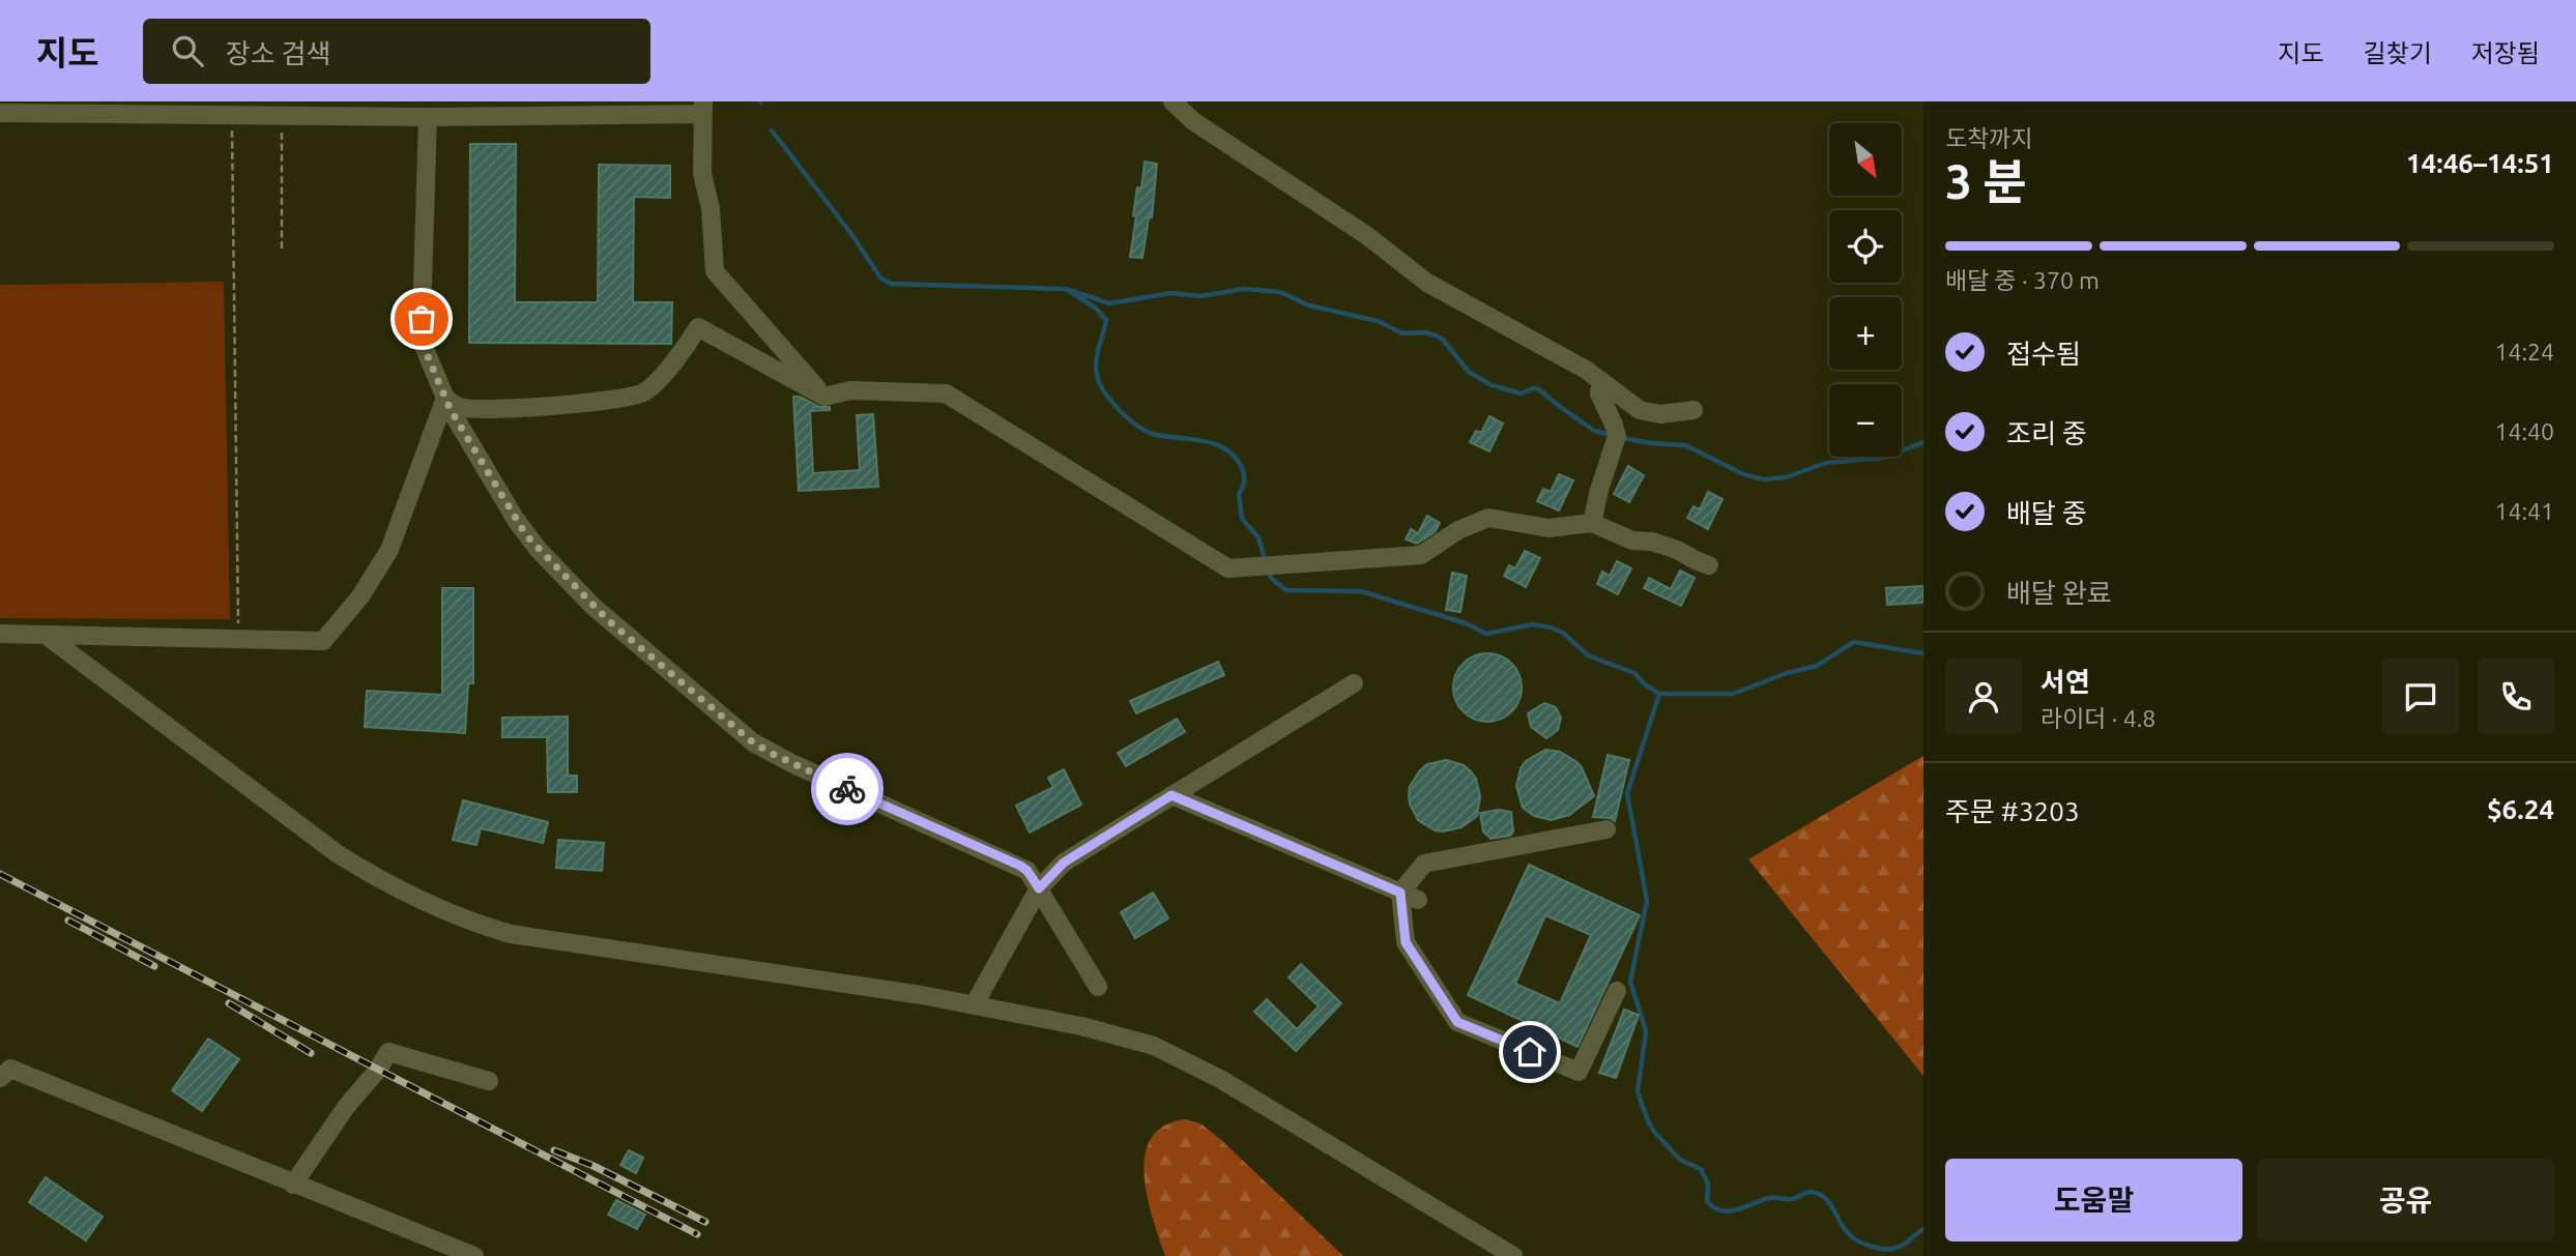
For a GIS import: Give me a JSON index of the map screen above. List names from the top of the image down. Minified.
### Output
{"north":"bottom right","page":{"header":"지도","search":"장소 검색","nav":["지도","길찾기","저장됨"],"heading":["3 분","도착까지","14:46–14:51"],"panel":["서연","라이더 · 4.8","주문 #3203","$6.24"],"map_buttons":["+","−"],"bar":"배달 중 · 370 m","list":[["접수됨","14:24"],["조리 중","14:40"],["배달 중","14:41"],"배달 완료"],"buttons":["도움말","공유"]}}
